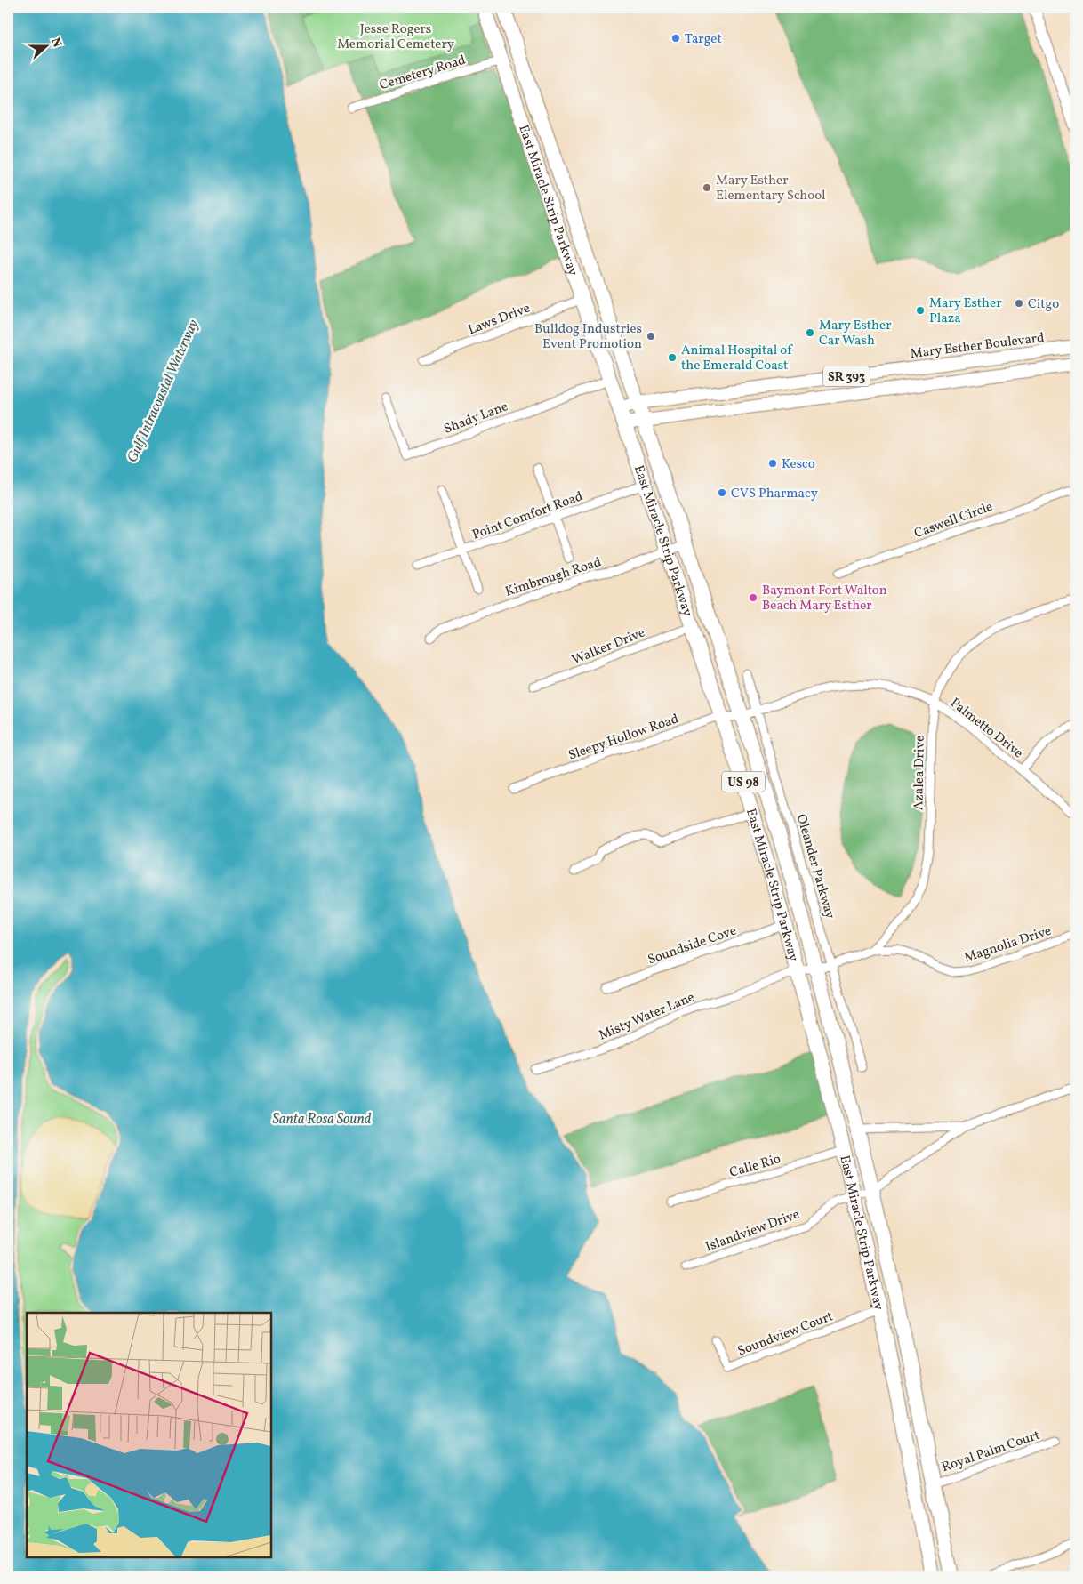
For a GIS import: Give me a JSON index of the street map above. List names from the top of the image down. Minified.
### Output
{"streets":{"highway":["East Miracle Strip Parkway","US 98"],"main road":["Mary Esther Boulevard","SR 393"],"street":["Cemetery Road","Laws Drive","Shady Lane","Point Comfort Road","Caswell Circle","Kimbrough Road","Walker Drive","Palmetto Drive","Sleepy Hollow Road","Azalea Drive","Oleander Parkway","Magnolia Drive","Soundside Cove","Misty Water Lane","Calle Rio","Islandview Drive","Soundview Court","Royal Palm Court"]},"crossings":[["Cemetery Road","East Miracle Strip Parkway"],["East Miracle Strip Parkway","Laws Drive"],["East Miracle Strip Parkway","Mary Esther Boulevard"],["East Miracle Strip Parkway","SR 393"],["East Miracle Strip Parkway","Shady Lane"],["East Miracle Strip Parkway","Point Comfort Road"],["East Miracle Strip Parkway","Kimbrough Road"],["East Miracle Strip Parkway","Walker Drive"],["East Miracle Strip Parkway","Palmetto Drive"],["East Miracle Strip Parkway","Sleepy Hollow Road"],["East Miracle Strip Parkway","Azalea Drive"],["East Miracle Strip Parkway","Soundside Cove"],["East Miracle Strip Parkway","Misty Water Lane"],["East Miracle Strip Parkway","Calle Rio"],["East Miracle Strip Parkway","Islandview Drive"],["East Miracle Strip Parkway","Soundview Court"],["East Miracle Strip Parkway","Royal Palm Court"],["Palmetto Drive","Sleepy Hollow Road"],["Palmetto Drive","Azalea Drive"],["Palmetto Drive","Oleander Parkway"],["Azalea Drive","Oleander Parkway"],["Azalea Drive","Magnolia Drive"],["Azalea Drive","Misty Water Lane"]],"water":["Gulf Intracoastal Waterway","Santa Rosa Sound"],"parks":["Jesse Rogers Memorial Cemetery"],"places":["Target","Mary Esther Elementary School","Citgo","Mary Esther Plaza","Mary Esther Car Wash","Bulldog Industries Event Promotion","Animal Hospital of the Emerald Coast","Kesco","CVS Pharmacy","Baymont Fort Walton Beach Mary Esther"],"north":"right"}
